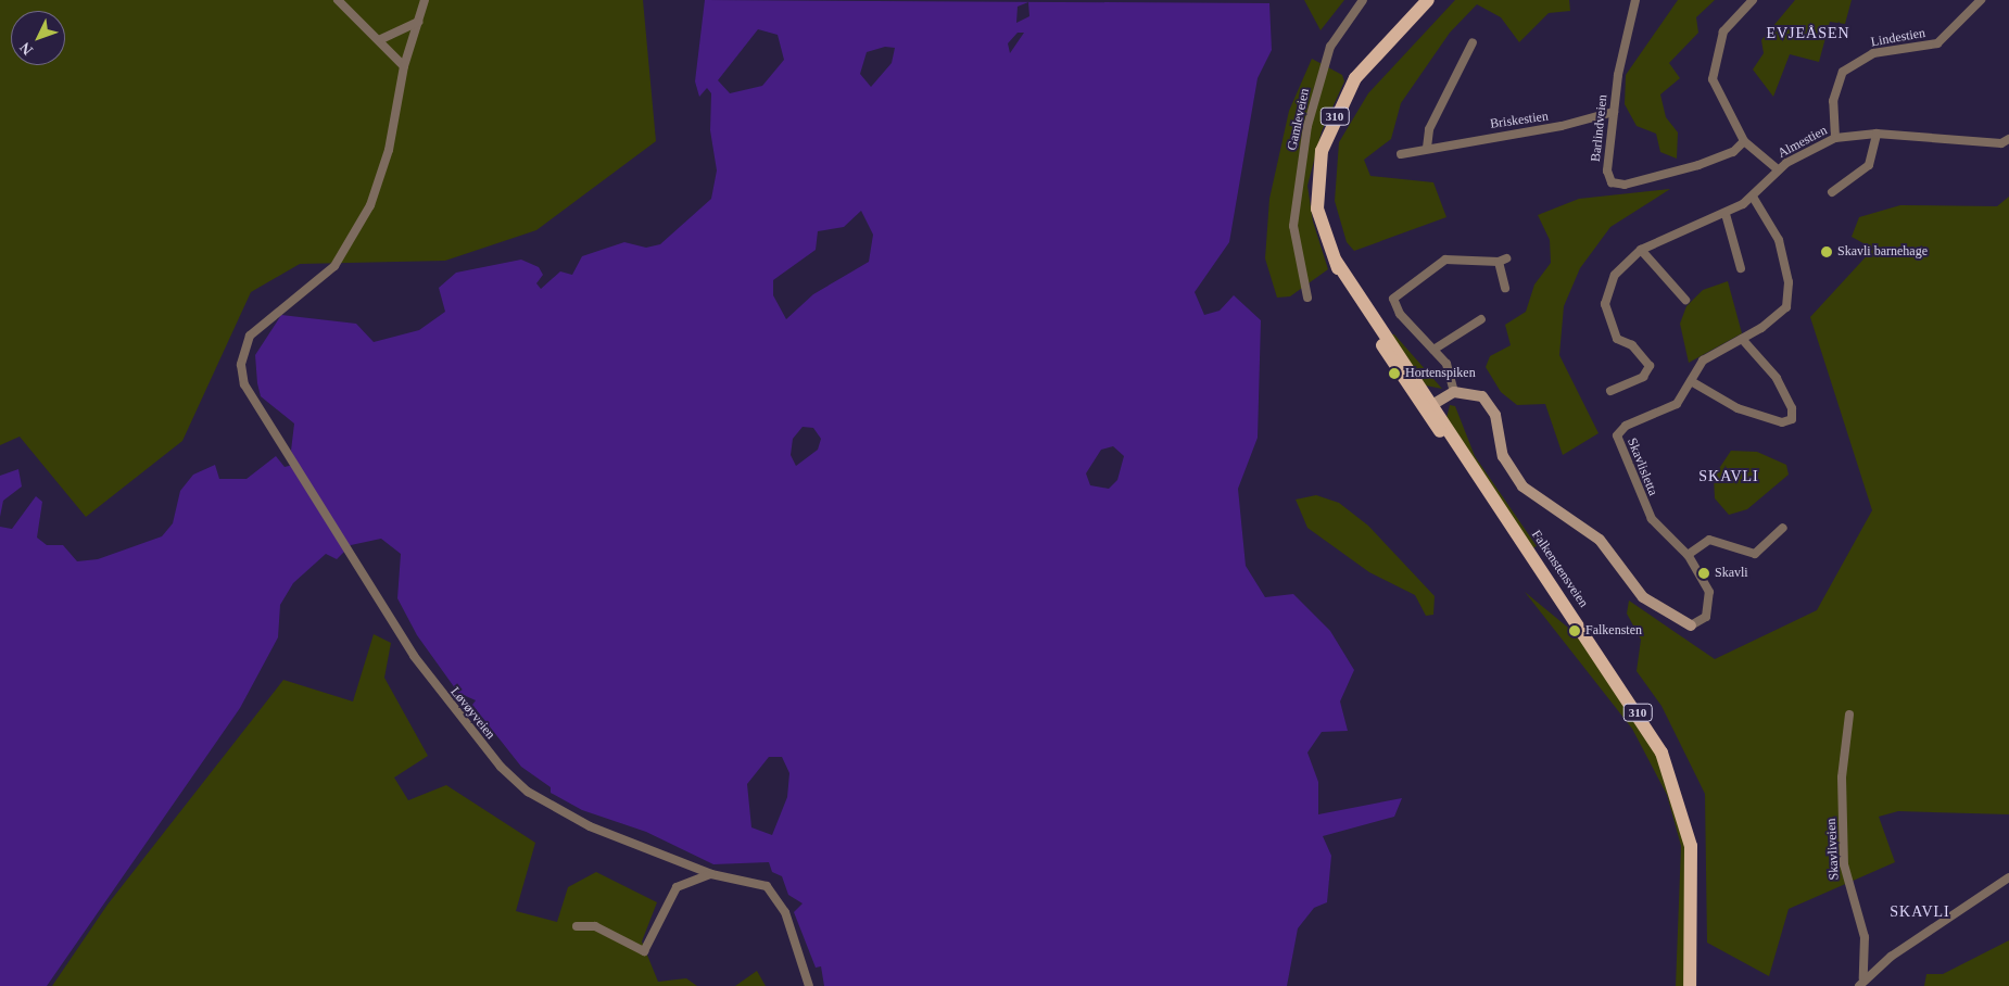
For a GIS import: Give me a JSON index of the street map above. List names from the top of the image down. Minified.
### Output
{"streets":{"main road":["310","Falkenstensveien"],"street":["Lindestien","Gamleveien","Briskestien","Barlindveien","Almestien","Skavlisletta","Løvøyveien","Skavliveien"]},"crossings":[["Lindestien","Almestien"],["Briskestien","Barlindveien"],["Almestien","Skavlisletta"]],"districts":["EVJEÅSEN","SKAVLI","SKAVLI"],"places":["Skavli barnehage","Hortenspiken","Skavli","Falkensten"],"north":"bottom left"}
